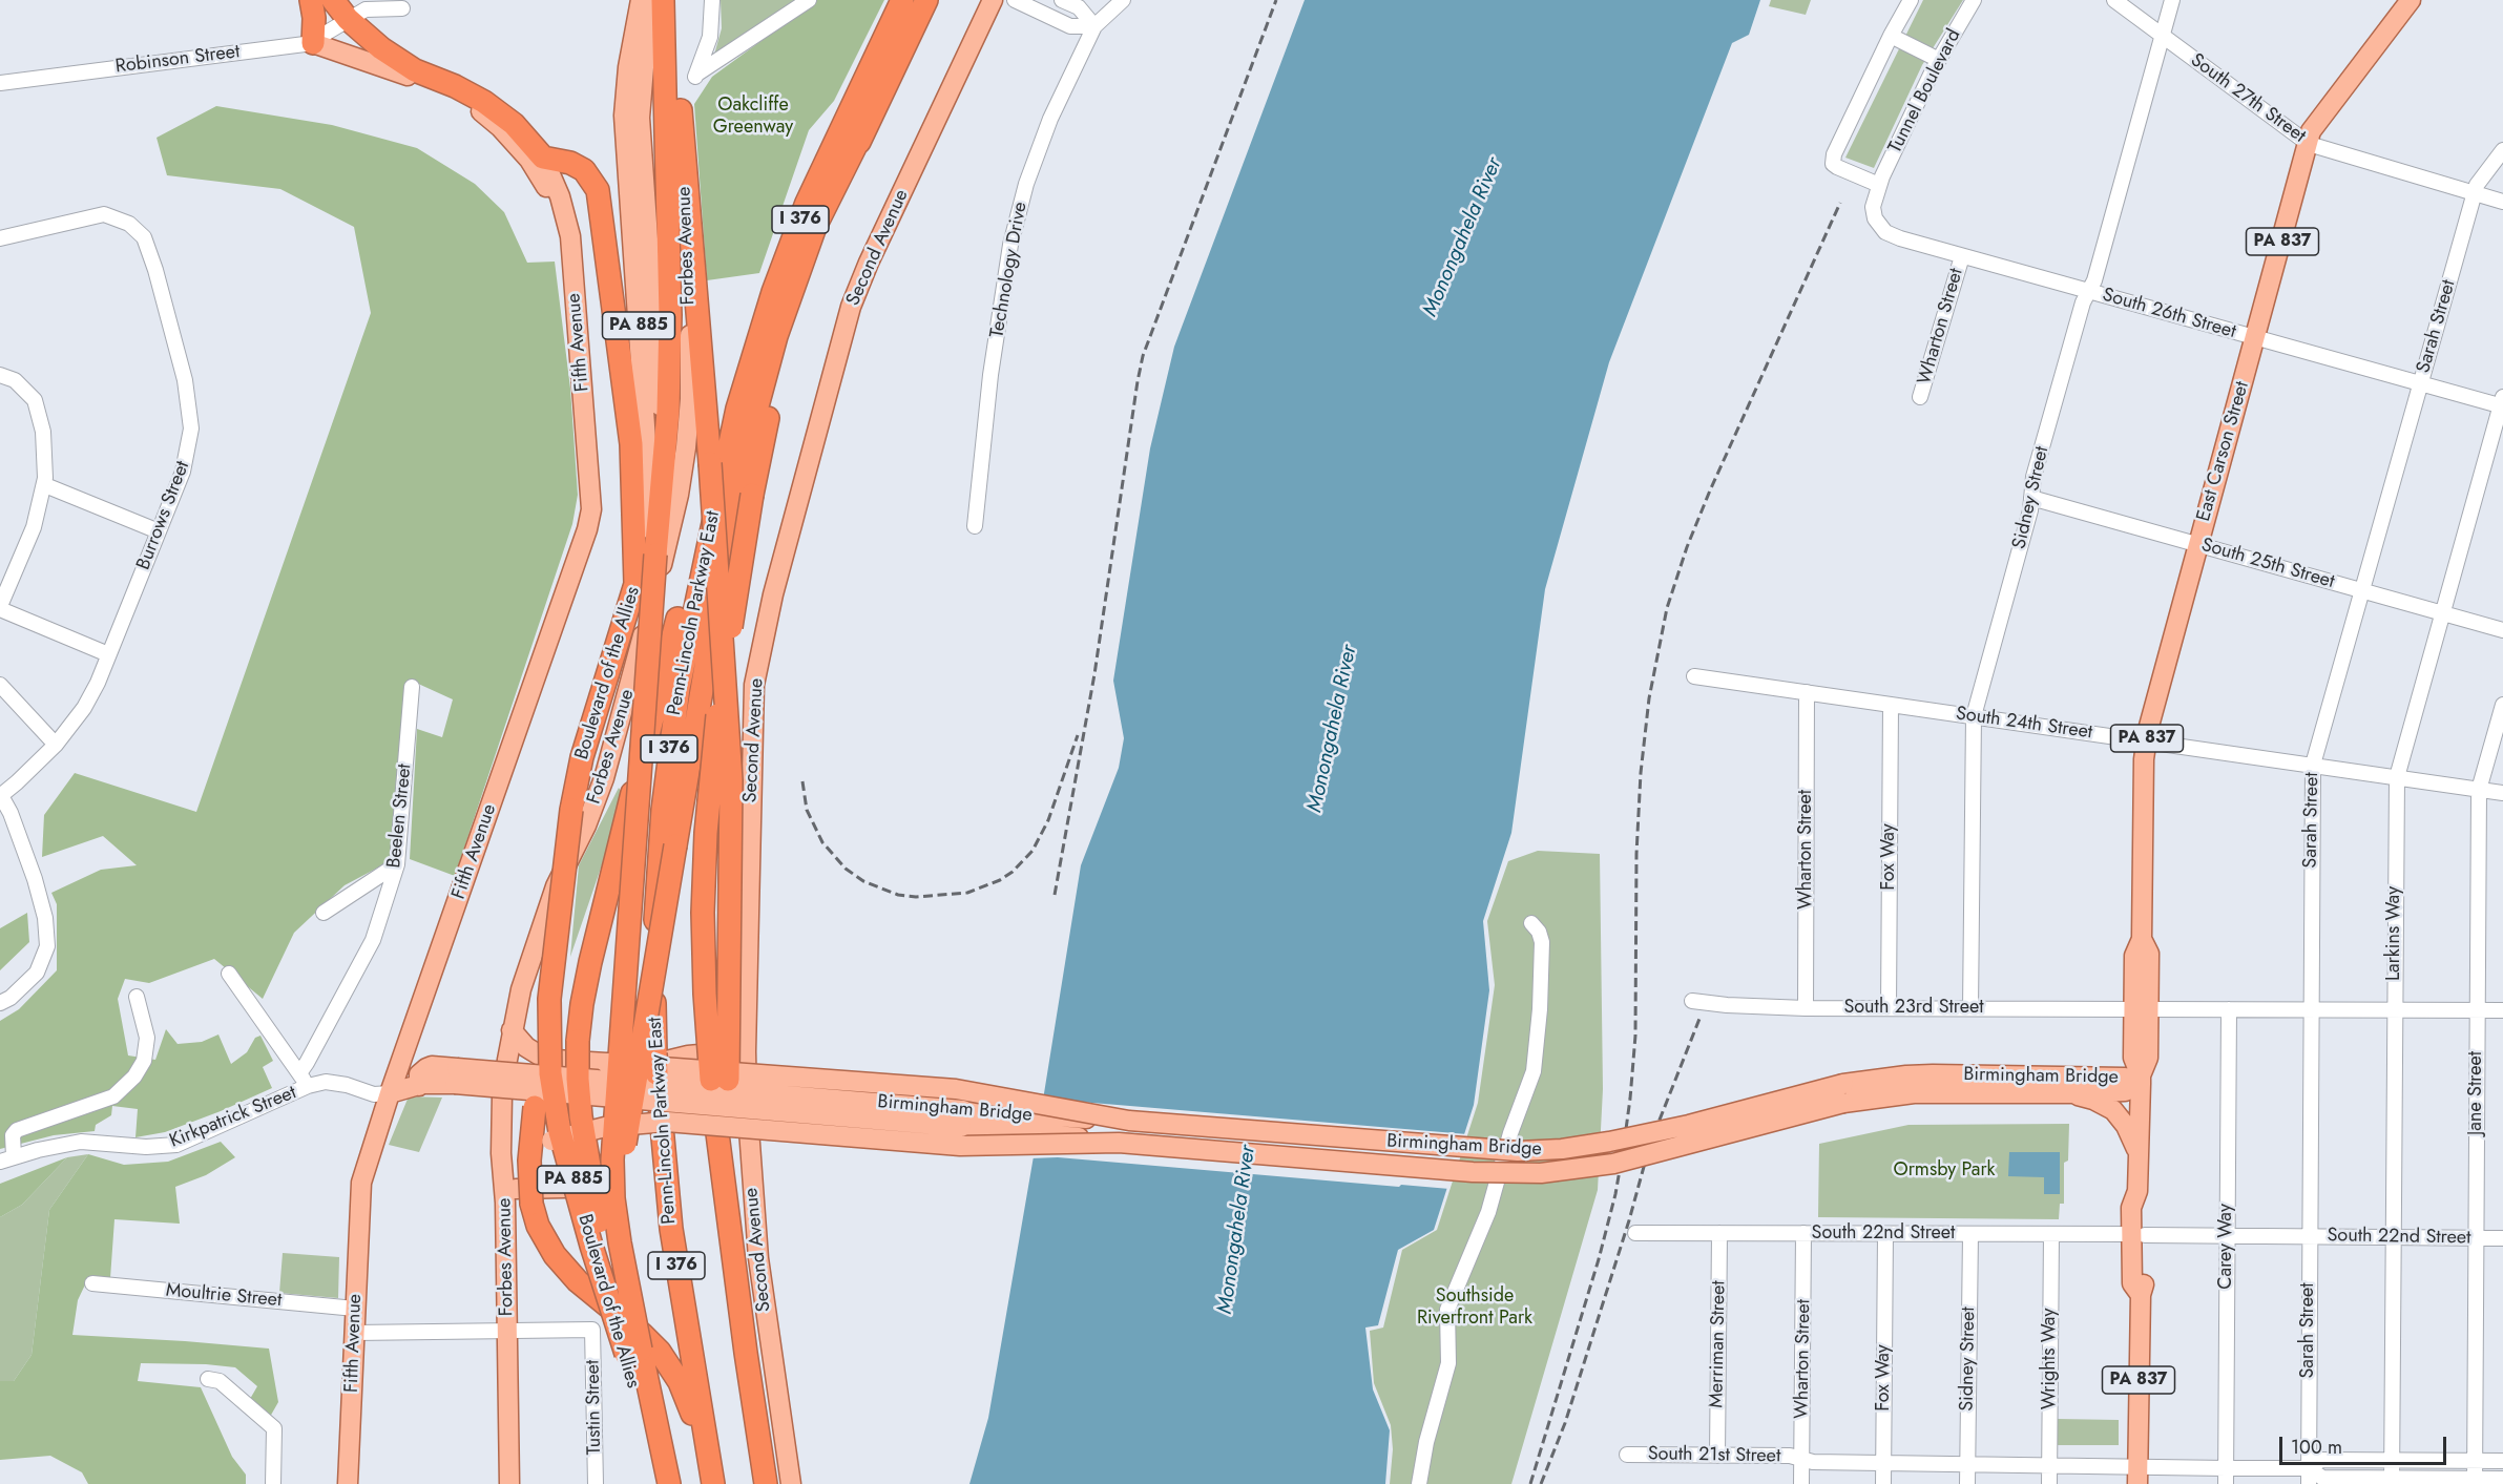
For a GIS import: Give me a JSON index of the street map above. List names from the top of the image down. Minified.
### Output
{"streets":{"highway":["I 376","Forbes Avenue","PA 885","Fifth Avenue","Penn-Lincoln Parkway East","Boulevard of the Allies"],"main road":["PA 837","Second Avenue","East Carson Street","Birmingham Bridge"],"street":["Robinson Street","Tunnel Boulevard","South 27th Street","Technology Drive","South 26th Street","Wharton Street","Sarah Street","Sidney Street","Burrows Street","South 25th Street","South 24th Street","Beelen Street","Fox Way","Larkins Way","South 23rd Street","Jane Street","Kirkpatrick Street","South 22nd Street","Carey Way","Moultrie Street","Merriman Street","Wrights Way","Tustin Street","South 21st Street"]},"crossings":[["Robinson Street","Fifth Avenue"],["Tunnel Boulevard","South 26th Street"],["South 27th Street","Sarah Street"],["South 27th Street","East Carson Street"],["South 27th Street","Sidney Street"],["Forbes Avenue","Tustin Street"],["South 26th Street","Wharton Street"],["South 26th Street","Sarah Street"],["South 26th Street","East Carson Street"],["South 26th Street","Sidney Street"],["South 26th Street","Larkins Way"],["Wharton Street","South 24th Street"],["Wharton Street","South 23rd Street"],["Wharton Street","South 22nd Street"],["Wharton Street","South 21st Street"],["Sarah Street","South 25th Street"],["Sarah Street","South 24th Street"],["Sarah Street","South 23rd Street"],["Sarah Street","South 22nd Street"],["Sarah Street","South 21st Street"],["Fifth Avenue","Birmingham Bridge"],["Fifth Avenue","Kirkpatrick Street"],["Fifth Avenue","Moultrie Street"],["East Carson Street","South 25th Street"],["East Carson Street","South 24th Street"],["East Carson Street","South 23rd Street"],["East Carson Street","Birmingham Bridge"],["East Carson Street","South 22nd Street"],["East Carson Street","South 21st Street"],["Sidney Street","South 25th Street"],["Sidney Street","South 24th Street"],["Sidney Street","South 23rd Street"],["Sidney Street","South 22nd Street"],["Sidney Street","South 21st Street"],["South 25th Street","Larkins Way"],["South 24th Street","Fox Way"],["South 24th Street","Larkins Way"],["South 24th Street","Jane Street"],["Fox Way","South 23rd Street"],["Fox Way","South 22nd Street"],["Fox Way","South 21st Street"],["Larkins Way","South 23rd Street"],["Larkins Way","South 22nd Street"],["South 23rd Street","Jane Street"],["South 23rd Street","Carey Way"],["Birmingham Bridge","Kirkpatrick Street"],["Jane Street","South 22nd Street"],["South 22nd Street","Carey Way"],["South 22nd Street","Merriman Street"],["South 22nd Street","Wrights Way"],["Carey Way","South 21st Street"],["Merriman Street","South 21st Street"],["Wrights Way","South 21st Street"]],"water":["Monongahela River"],"parks":["Oakcliffe Greenway","Ormsby Park","Southside Riverfront Park"],"scale_bar":"100 m"}
